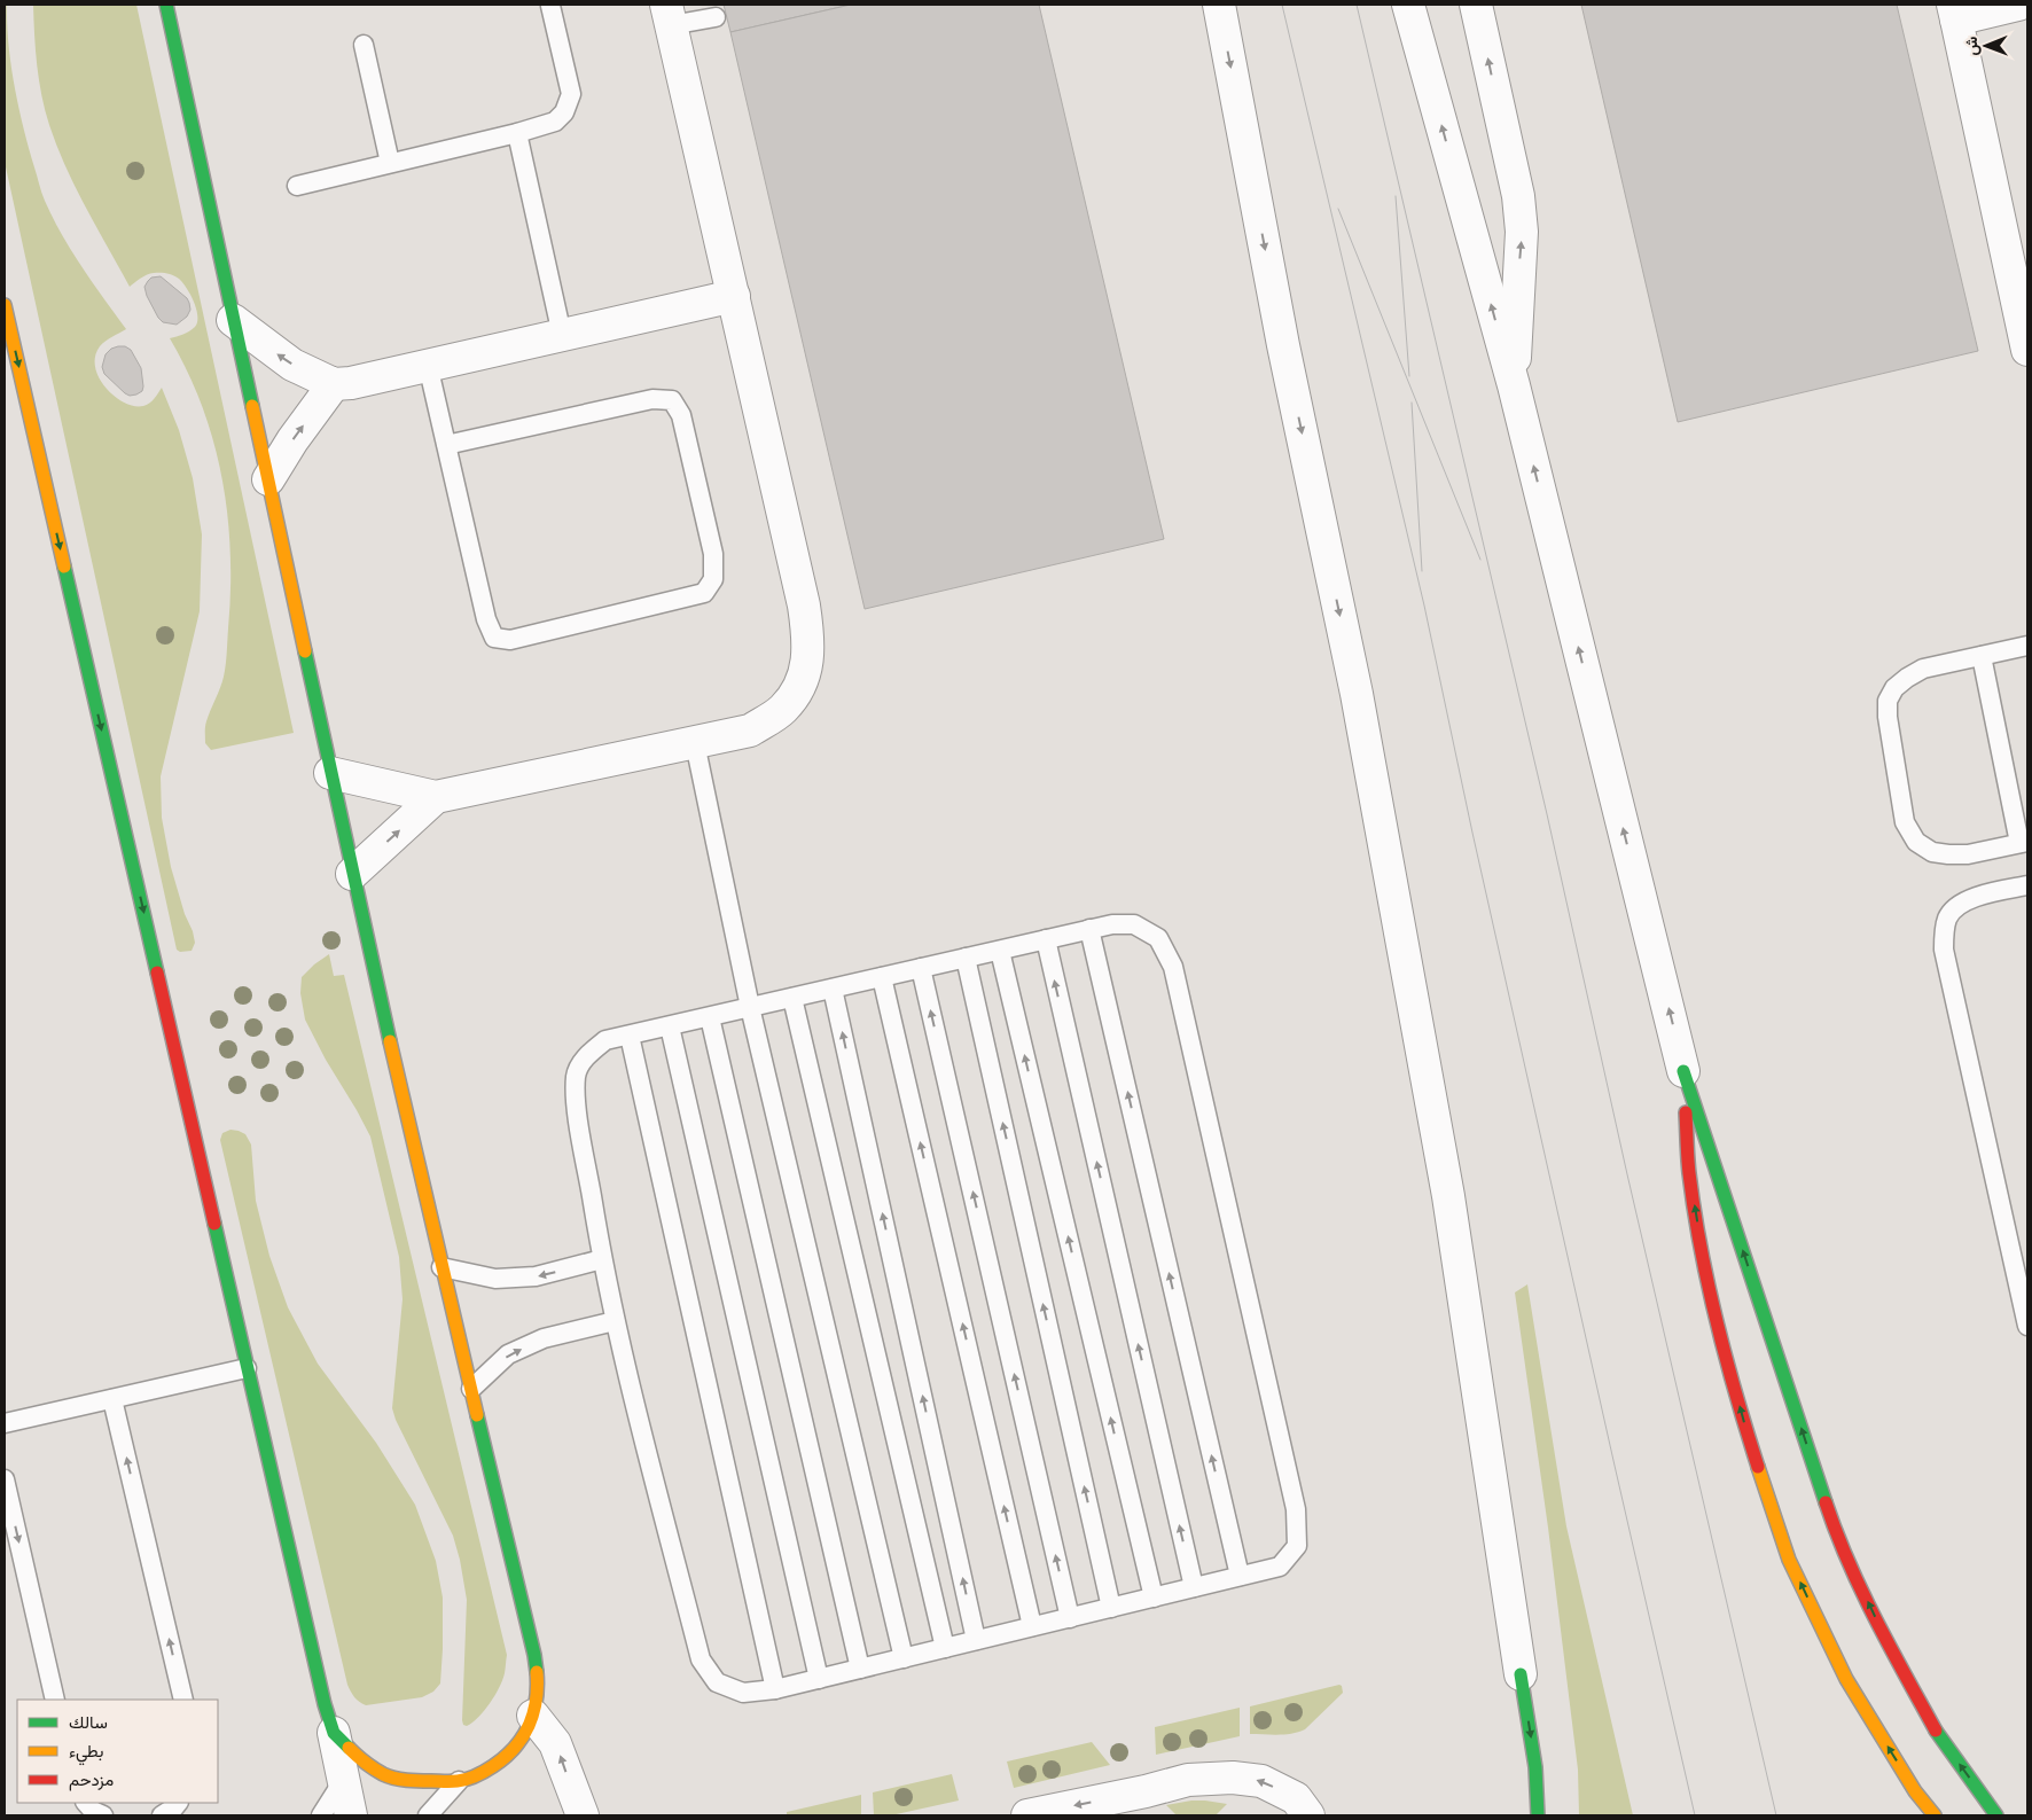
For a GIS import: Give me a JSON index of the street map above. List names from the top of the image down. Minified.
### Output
{"legend":["سالك","بطيء","مزدحم"],"north":"left"}
